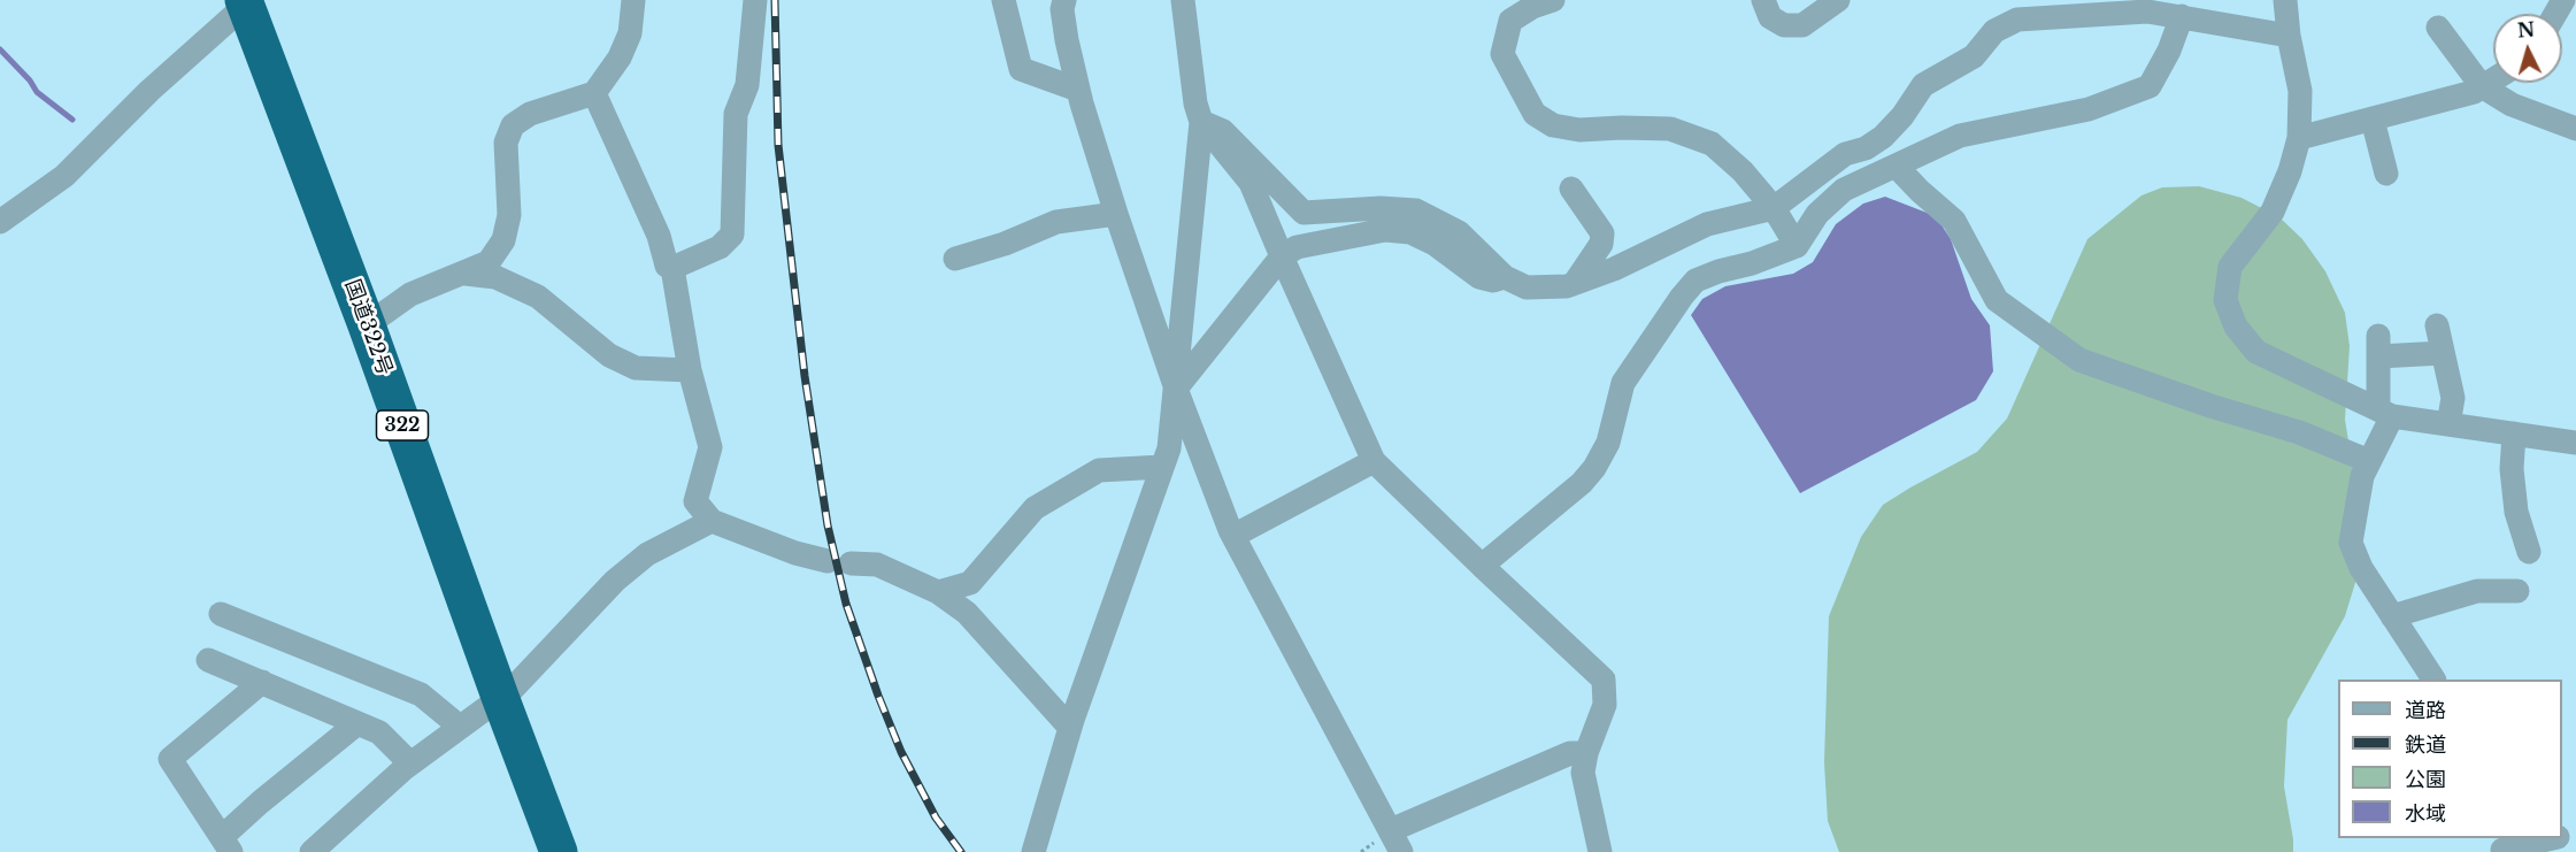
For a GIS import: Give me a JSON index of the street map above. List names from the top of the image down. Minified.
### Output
{"streets":{"highway":["国道322号","322"]},"legend":["道路","鉄道","公園","水域"],"north":"top"}
